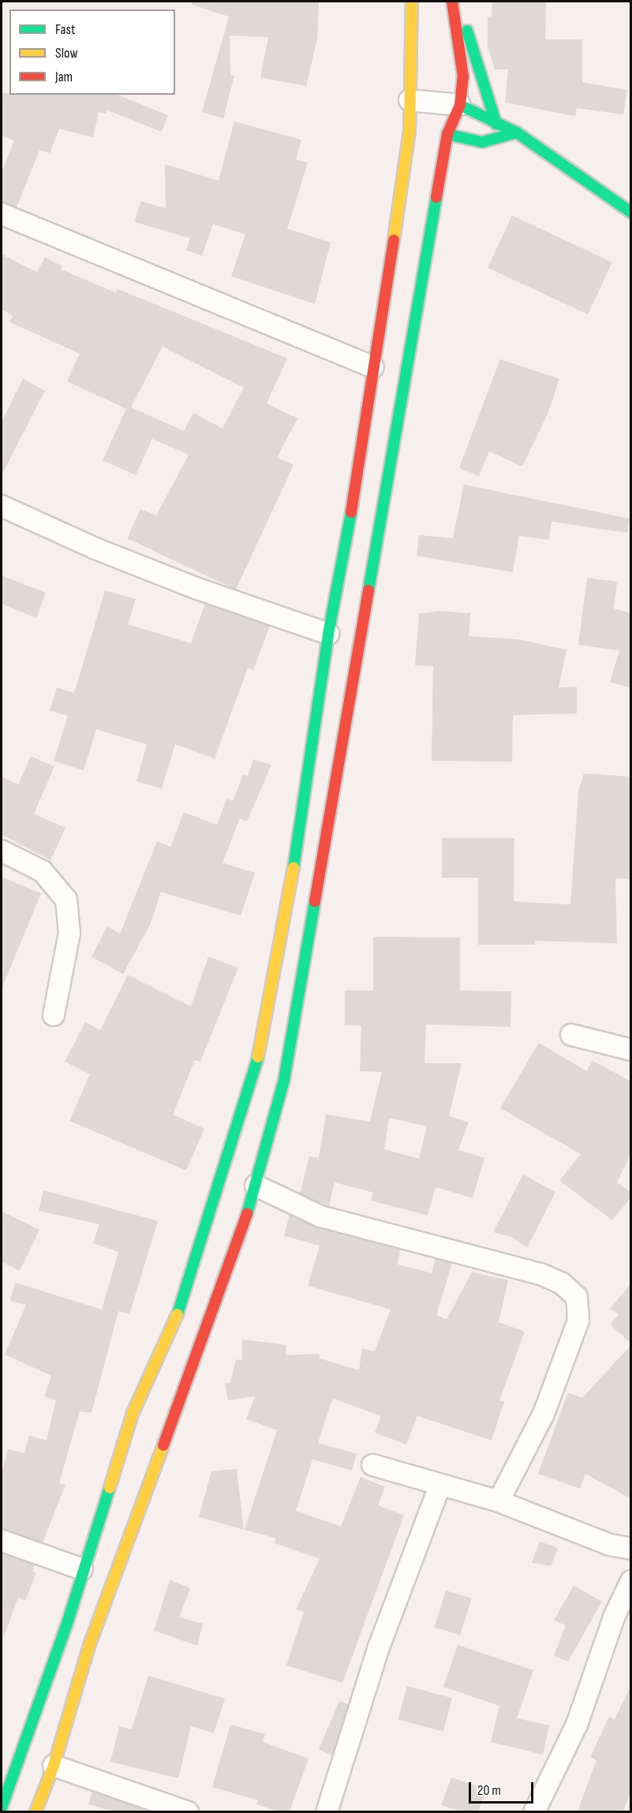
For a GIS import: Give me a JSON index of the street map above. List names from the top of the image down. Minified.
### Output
{"legend":["Fast","Slow","Jam"],"scale_bar":"20 m"}
